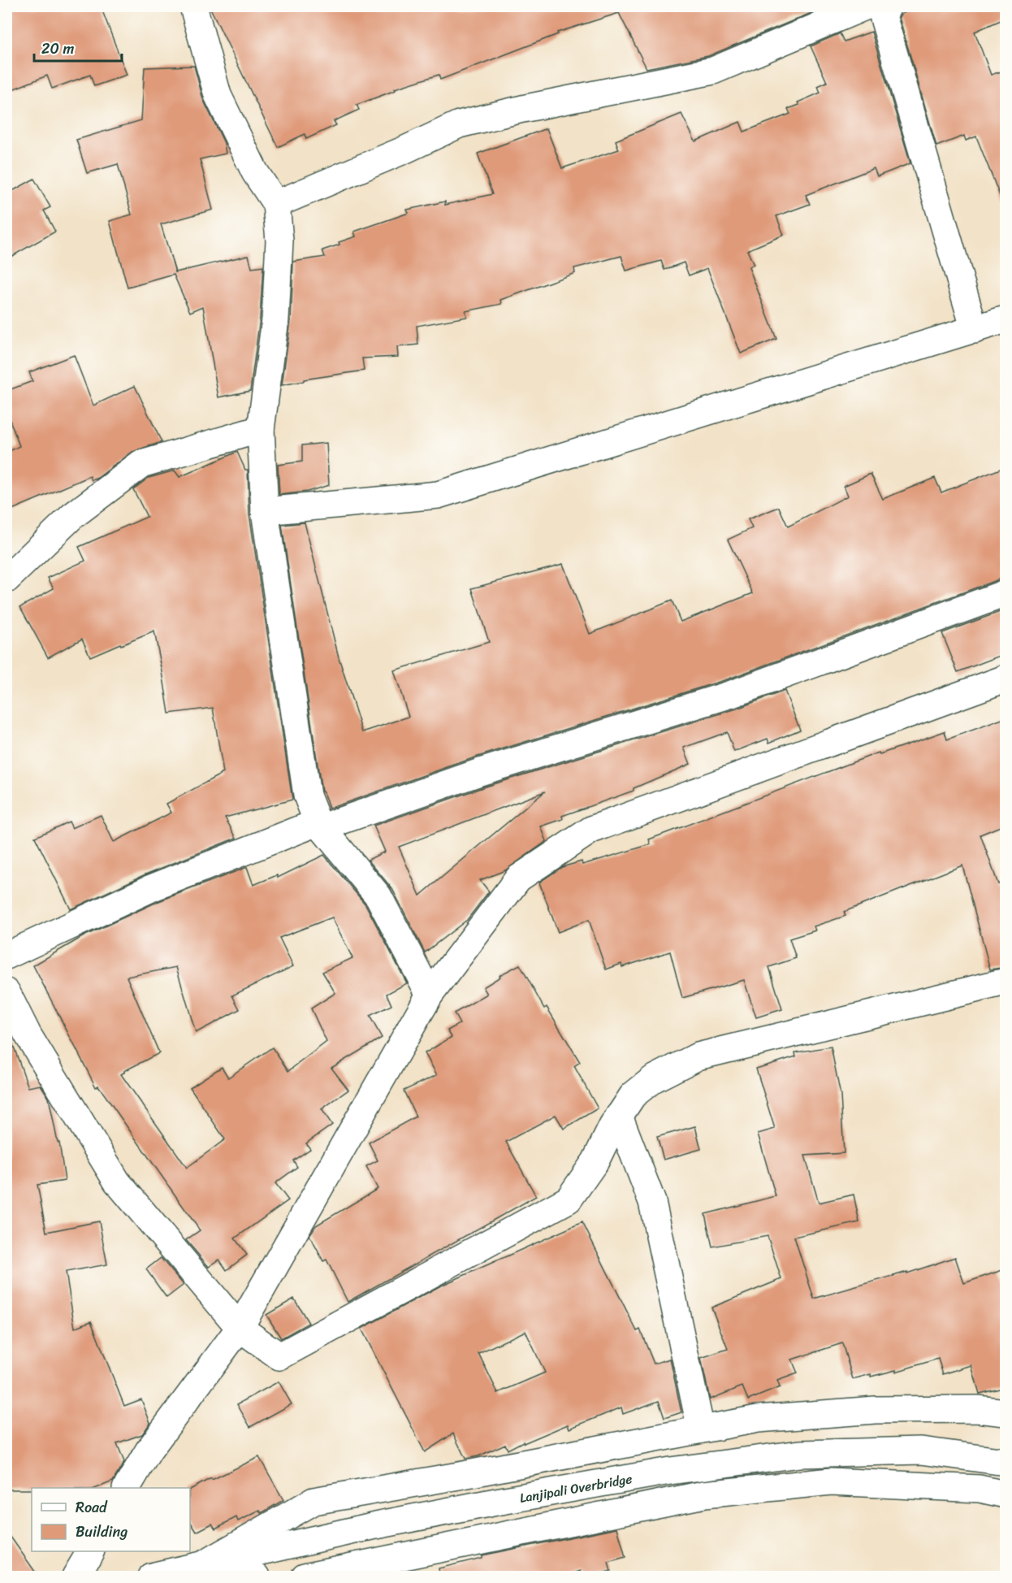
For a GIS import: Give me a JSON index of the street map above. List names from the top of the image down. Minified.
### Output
{"streets":{"street":["Lanjipali Overbridge"]},"legend":["Road","Building"],"scale_bar":"20 m"}
